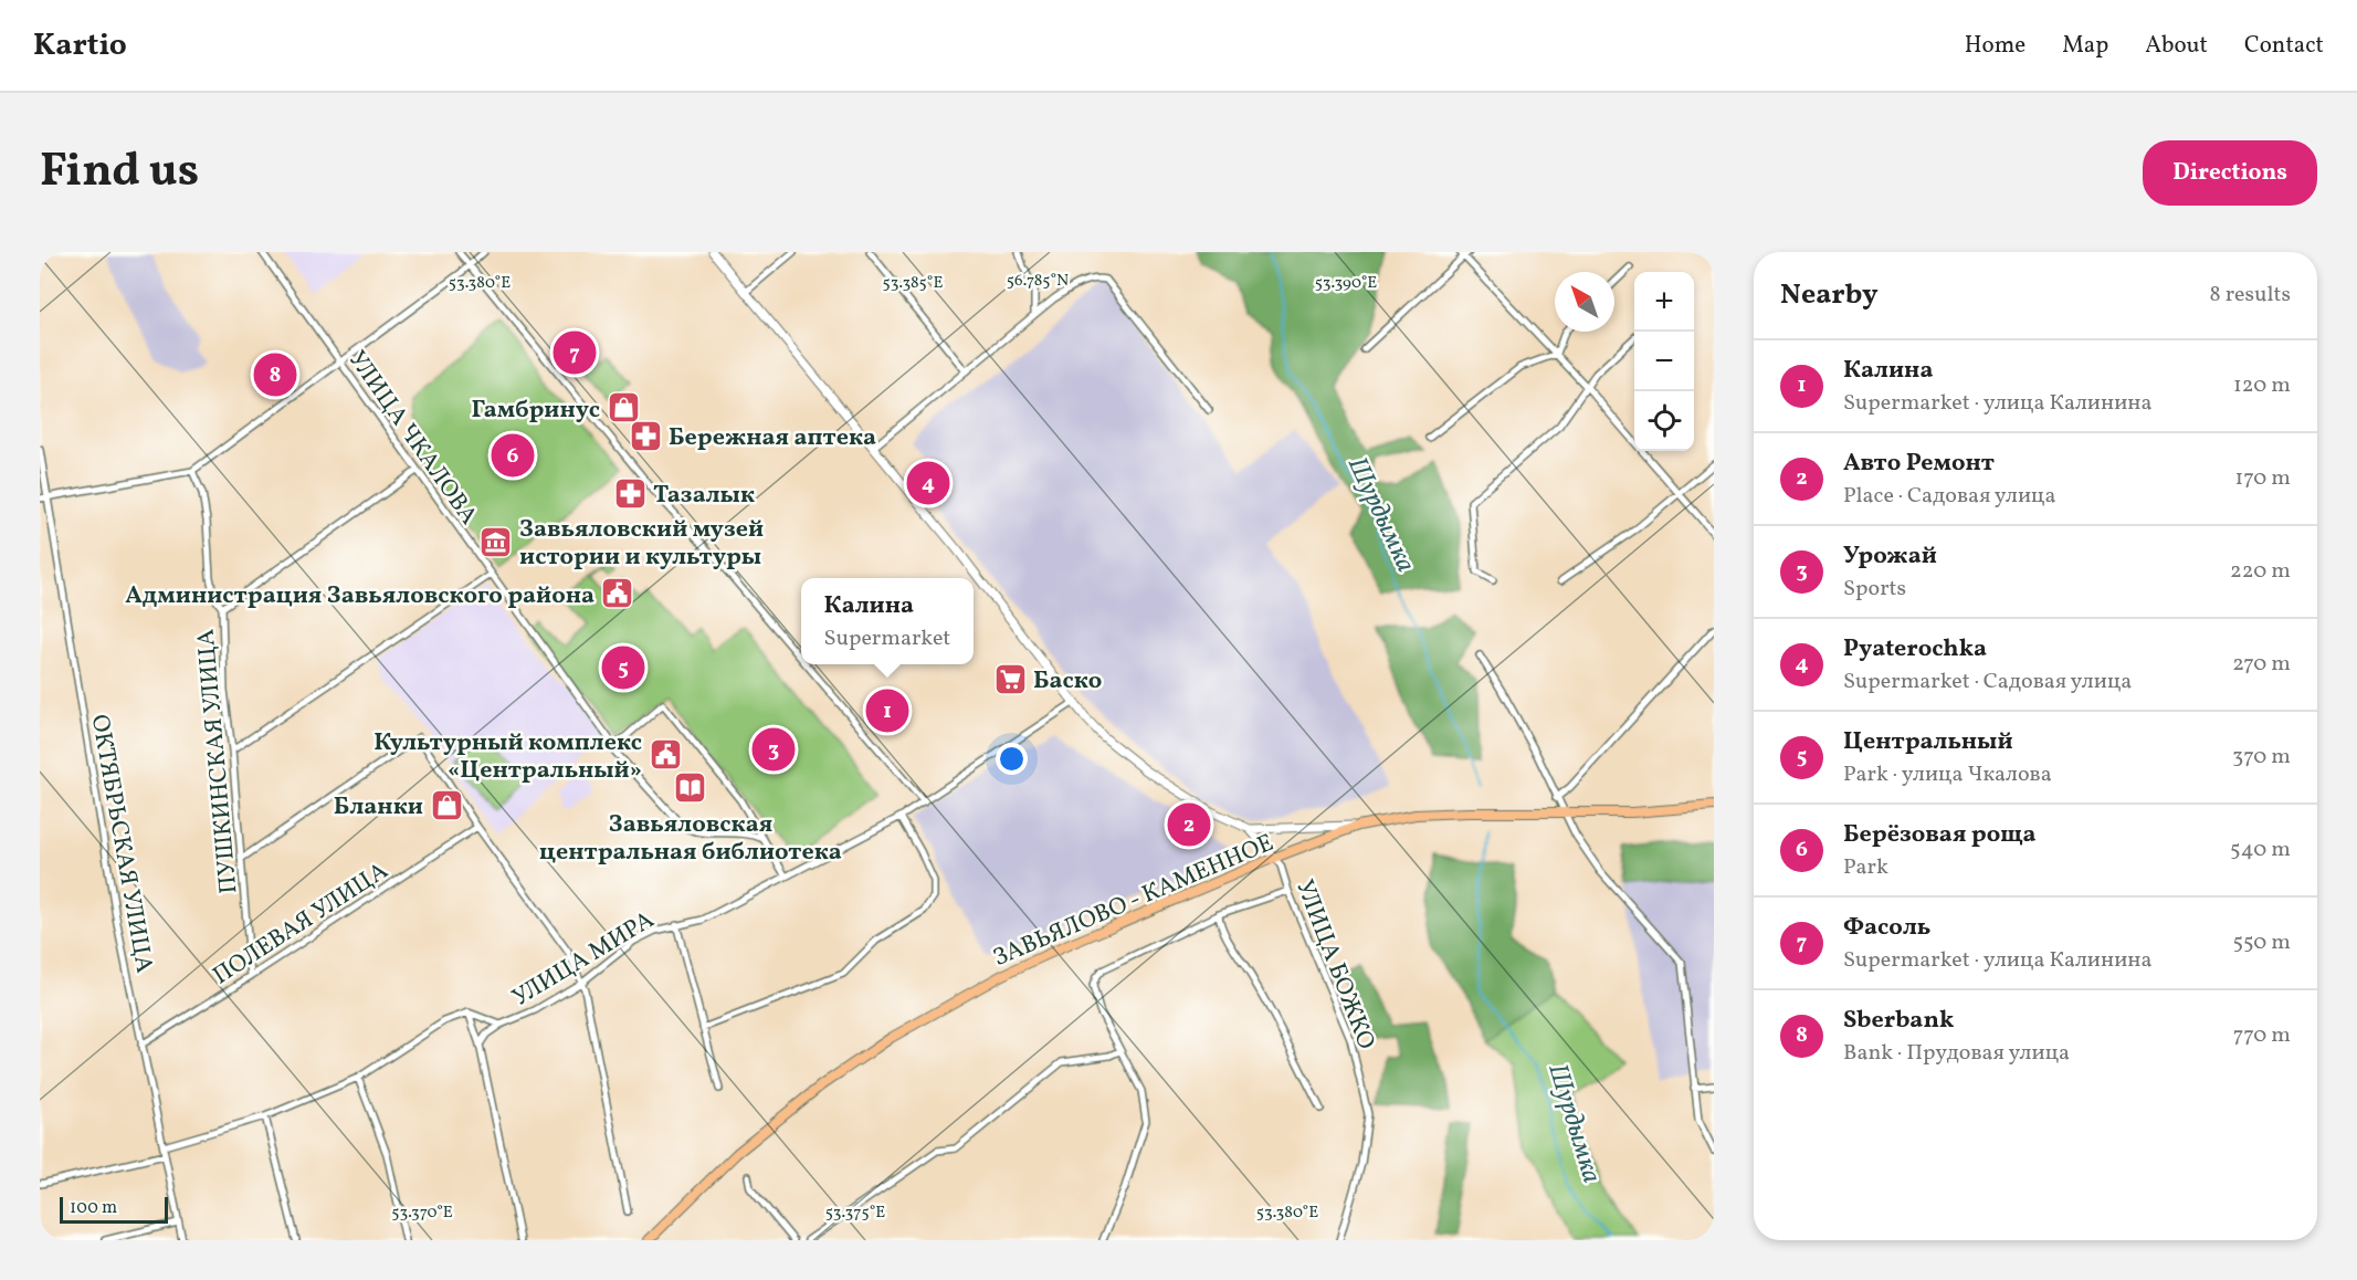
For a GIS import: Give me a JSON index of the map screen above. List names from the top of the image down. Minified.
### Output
{"streets":{"main road":["ЗАВЬЯЛОВО - КАМЕННОЕ"],"street":["УЛИЦА ЧКАЛОВА","ПУШКИНСКАЯ УЛИЦА","ОКТЯБРЬСКАЯ УЛИЦА","ПОЛЕВАЯ УЛИЦА","УЛИЦА МИРА","УЛИЦА БОЖКО"]},"crossings":[["ПУШКИНСКАЯ УЛИЦА","ПОЛЕВАЯ УЛИЦА"],["ОКТЯБРЬСКАЯ УЛИЦА","ПОЛЕВАЯ УЛИЦА"],["ЗАВЬЯЛОВО - КАМЕННОЕ","УЛИЦА БОЖКО"]],"water":["Шурдымка"],"places":{"shop":["Гамбринус","Бланки"],"pharmacy":["Бережная аптека","Тазалык"],"museum":["Завьяловский музей истории и культуры"],"public building":["Администрация Завьяловского района","Культурный комплекс «Центральный»"],"supermarket":["Баско"],"library":["Завьяловская центральная библиотека"]},"scale_bar":"100 m","north":"top left","page":{"header":"Kartio","nav":["Home","Map","About","Contact"],"title":"Find us","buttons":"Directions","heading":["Nearby","8 results"],"map_buttons":["+","−"],"pins":["7","8","6","4","5","1","3","2"],"list":[{"mark":"1","name":"Калина","note":"Supermarket · улица Калинина","value":"120 m"},{"mark":"2","name":"Авто Ремонт","note":"Place · Садовая улица","value":"170 m"},{"mark":"3","name":"Урожай","note":"Sports","value":"220 m"},{"mark":"4","name":"Pyaterochka","note":"Supermarket · Садовая улица","value":"270 m"},{"mark":"5","name":"Центральный","note":"Park · улица Чкалова","value":"370 m"},{"mark":"6","name":"Берёзовая роща","note":"Park","value":"540 m"},{"mark":"7","name":"Фасоль","note":"Supermarket · улица Калинина","value":"550 m"},{"mark":"8","name":"Sberbank","note":"Bank · Прудовая улица","value":"770 m"}],"popup":["Калина","Supermarket"],"scale":"100 m"},"coordinates":["56.785°N","53.380°E","53.390°E","53.385°E","53.370°E","53.375°E"]}
